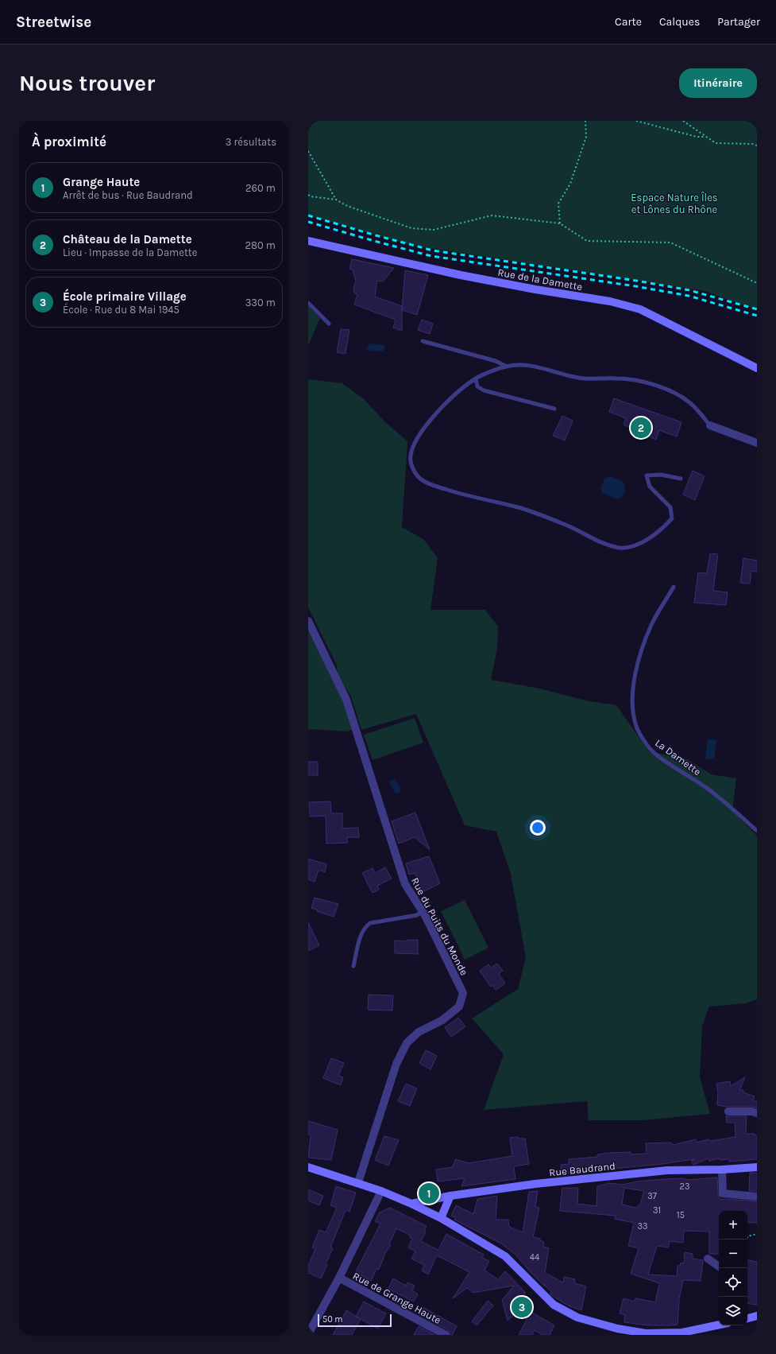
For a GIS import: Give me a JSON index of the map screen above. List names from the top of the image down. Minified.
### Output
{"streets":{"street":["Rue de la Damette","Rue du Puits du Monde","Rue Baudrand","Rue de Grange Haute"],"lane":["La Damette"]},"parks":["Espace Nature Îles et Lônes du Rhône"],"house_numbers":["23","37","31","15","33","44"],"scale_bar":"50 m","page":{"header":"Streetwise","nav":["Carte","Calques","Partager"],"buttons":"Itinéraire","title":"Nous trouver","heading":["À proximité","3 résultats"],"list":[{"mark":"1","name":"Grange Haute","note":"Arrêt de bus · Rue Baudrand","value":"260 m"},{"mark":"2","name":"Château de la Damette","note":"Lieu · Impasse de la Damette","value":"280 m"},{"mark":"3","name":"École primaire Village","note":"École · Rue du 8 Mai 1945","value":"330 m"}],"pins":["2","1","3"],"map_buttons":["+","−"],"scale":"50 m"}}
